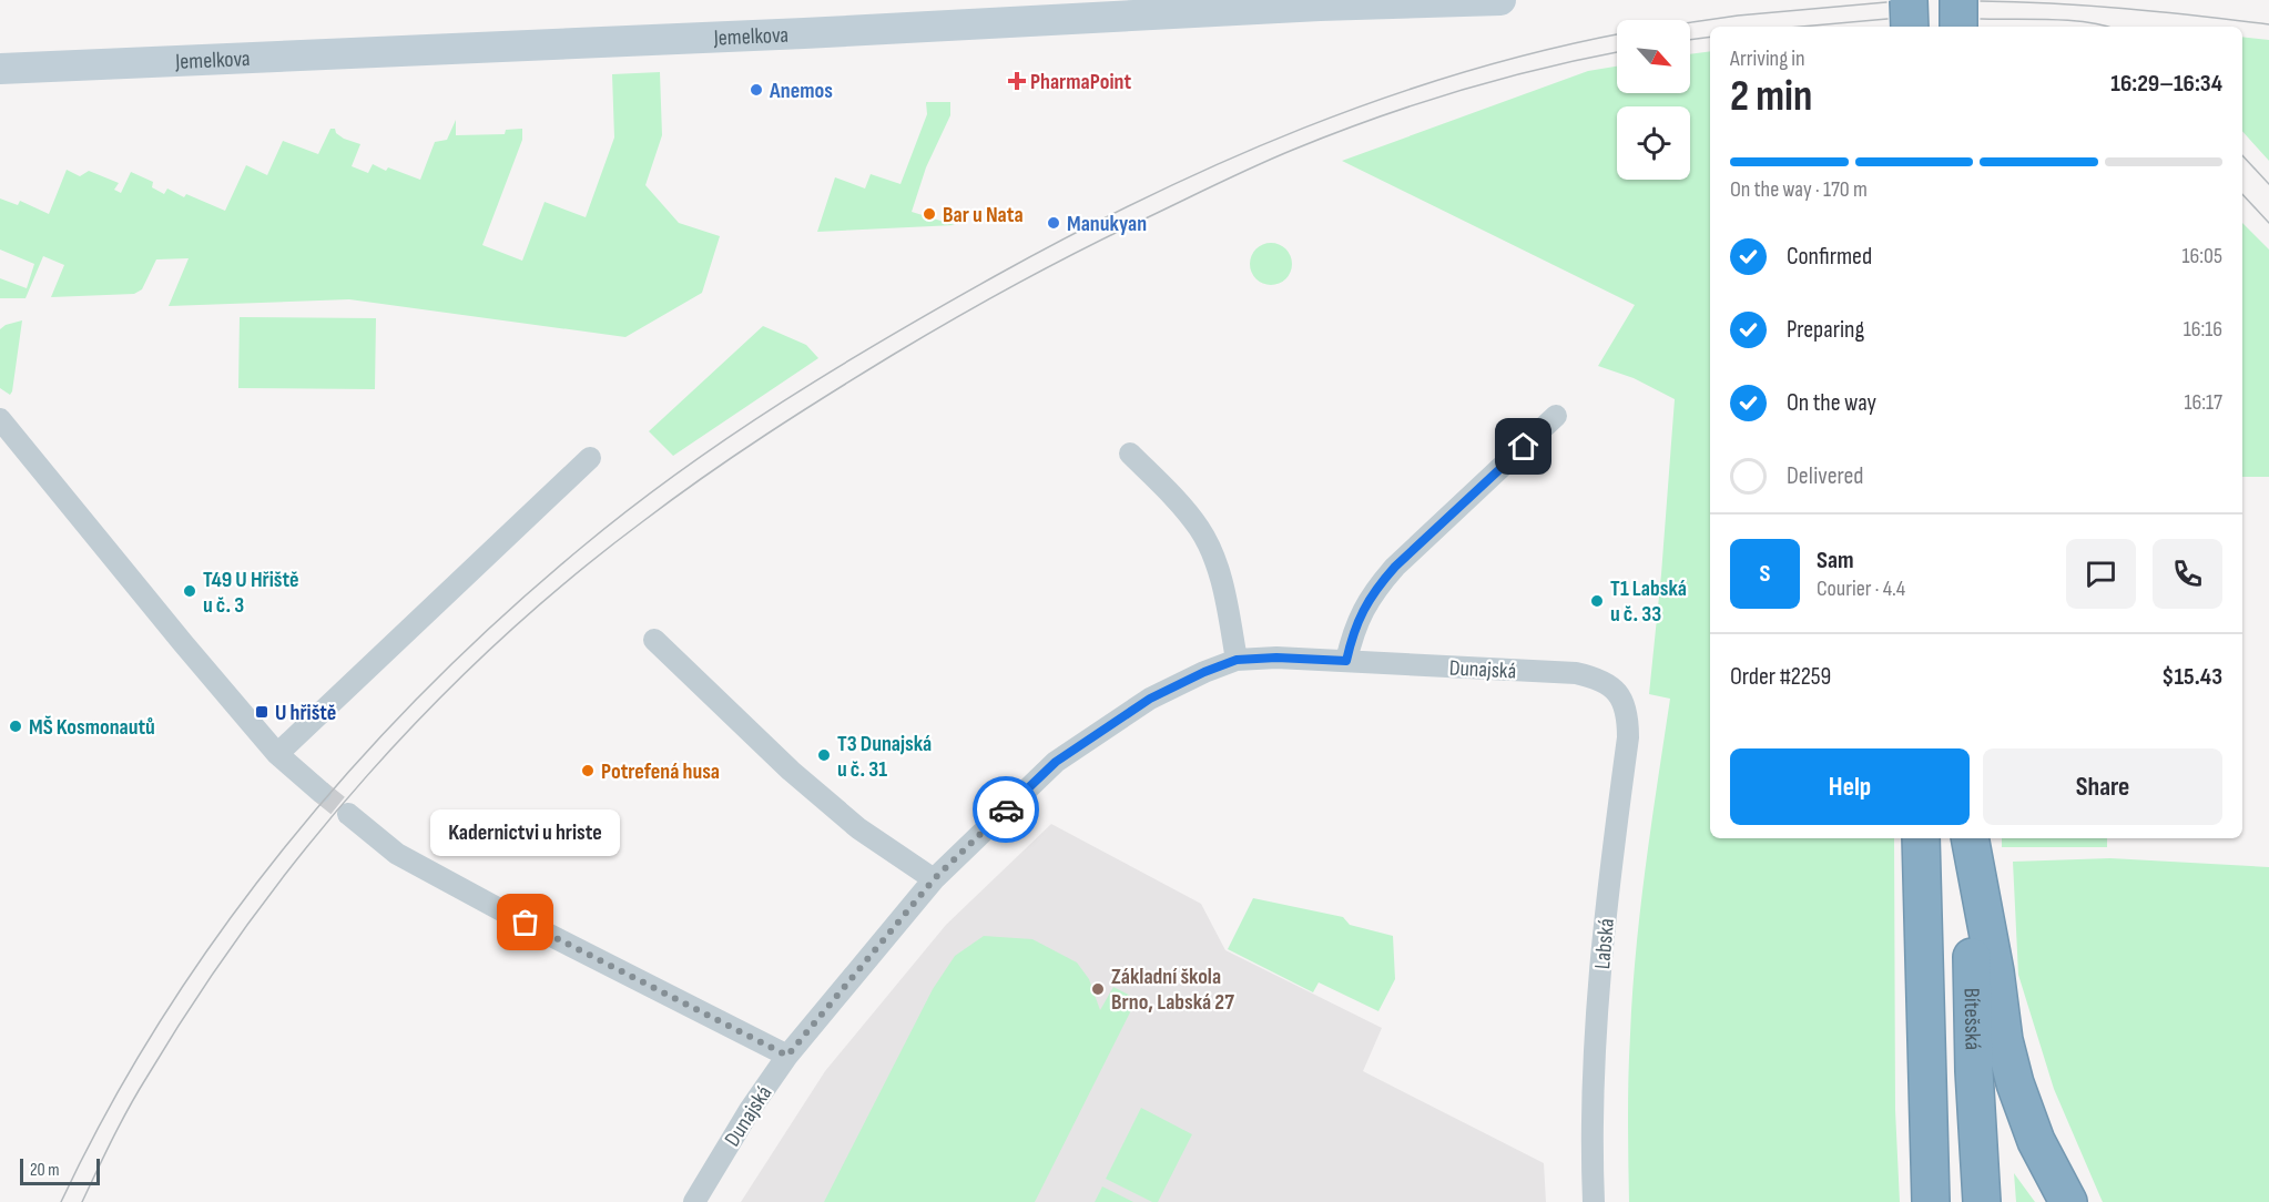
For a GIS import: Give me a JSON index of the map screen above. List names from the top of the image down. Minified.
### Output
{"streets":{"highway":["Bítešská"],"street":["Jemelkova","Dunajská","Labská"]},"crossings":[["Dunajská","Labská"]],"places":{"health":["PharmaPoint"],"other":["Anemos","Bar u Nata","Manukyan","T49 U Hřiště u č. 3","T1 Labská u č. 33","MŠ Kosmonautů","T3 Dunajská u č. 31","Potrefená husa","Kadernictvi u hriste","Základní škola Brno, Labská 27"],"transit":["U hřiště"]},"scale_bar":"20 m","north":"bottom right","page":{"heading":["2 min","Arriving in","16:29–16:34"],"panel":["Sam","Courier · 4.4","Order #2259","$15.43"],"bar":"On the way · 170 m","list":[["Confirmed","16:05"],["Preparing","16:16"],["On the way","16:17"],"Delivered"],"round":"S","buttons":["Help","Share"],"bubble":"Kadernictvi u hriste","scale":"20 m"}}
